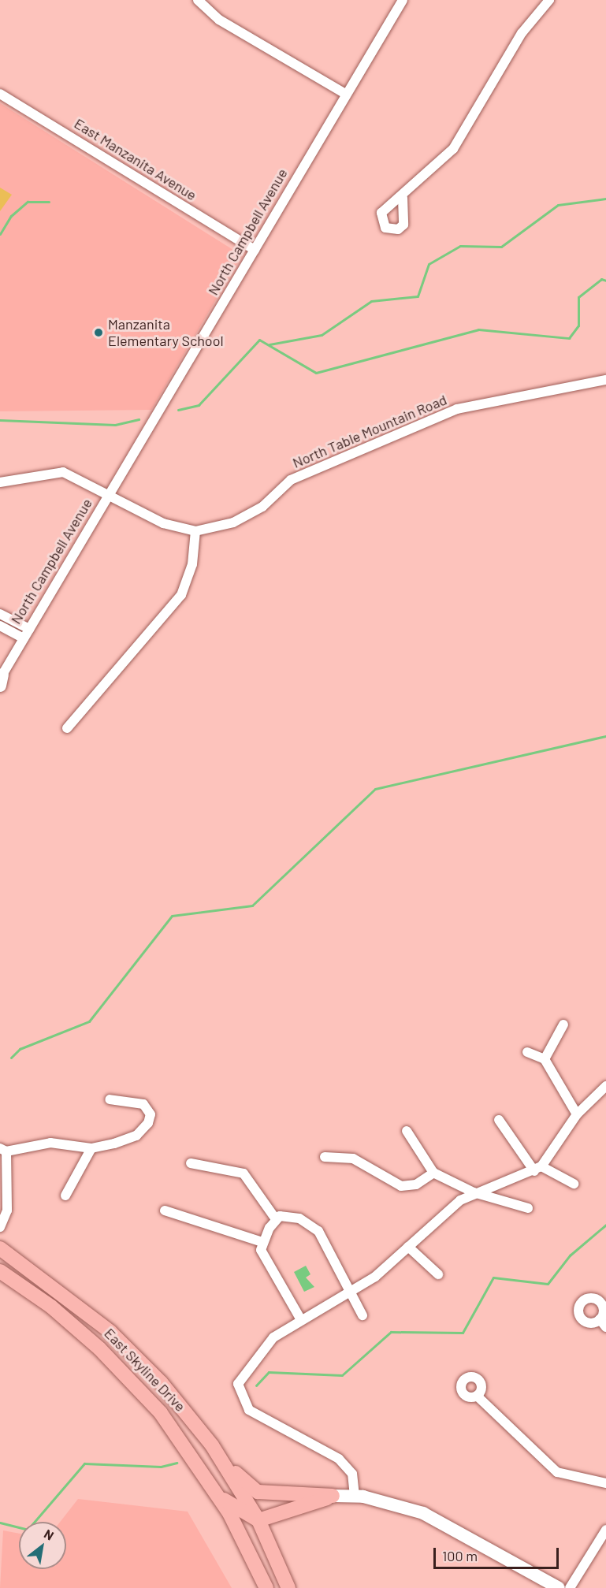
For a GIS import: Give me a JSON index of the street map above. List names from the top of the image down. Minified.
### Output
{"streets":{"main road":["East Skyline Drive"],"street":["East Manzanita Avenue","North Campbell Avenue","North Table Mountain Road"]},"crossings":[["East Manzanita Avenue","North Campbell Avenue"],["North Campbell Avenue","North Table Mountain Road"]],"places":["Manzanita Elementary School"],"scale_bar":"100 m","north":"top right"}
